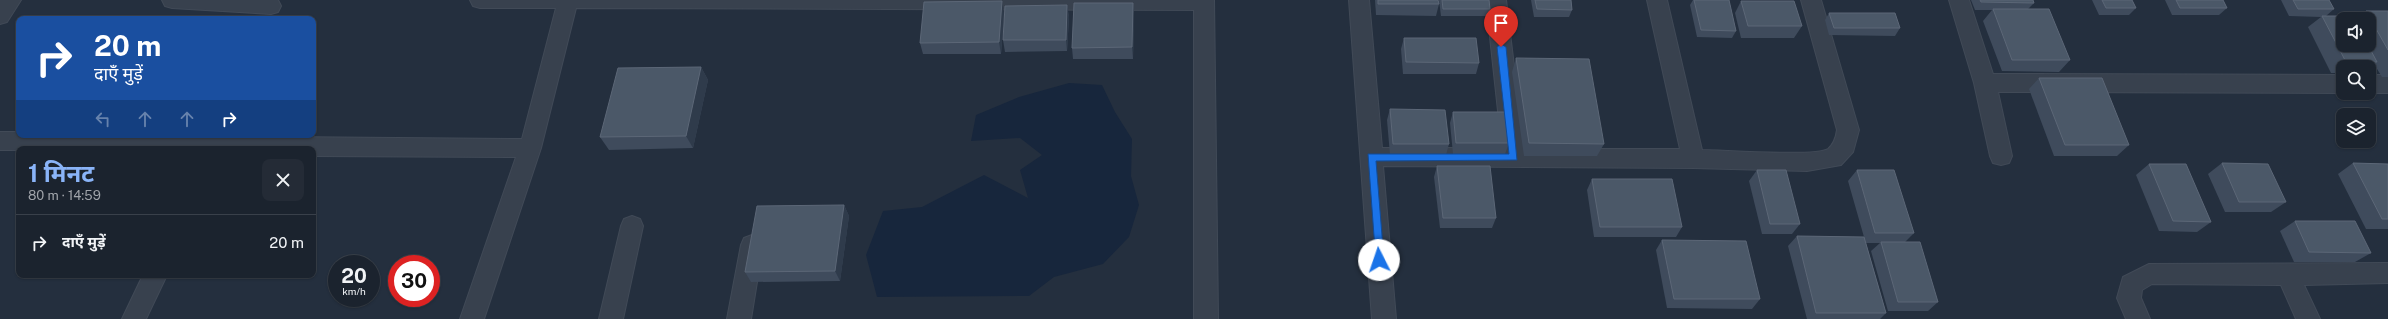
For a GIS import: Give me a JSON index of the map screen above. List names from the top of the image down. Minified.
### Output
{"page":{"turn":["20 m","दाएँ मुड़ें"],"heading":["1 मिनट","80 m · 14:59"],"list":[{"name":"दाएँ मुड़ें","value":"20 m"}],"speed":"20 km/h","limit":"30"}}
